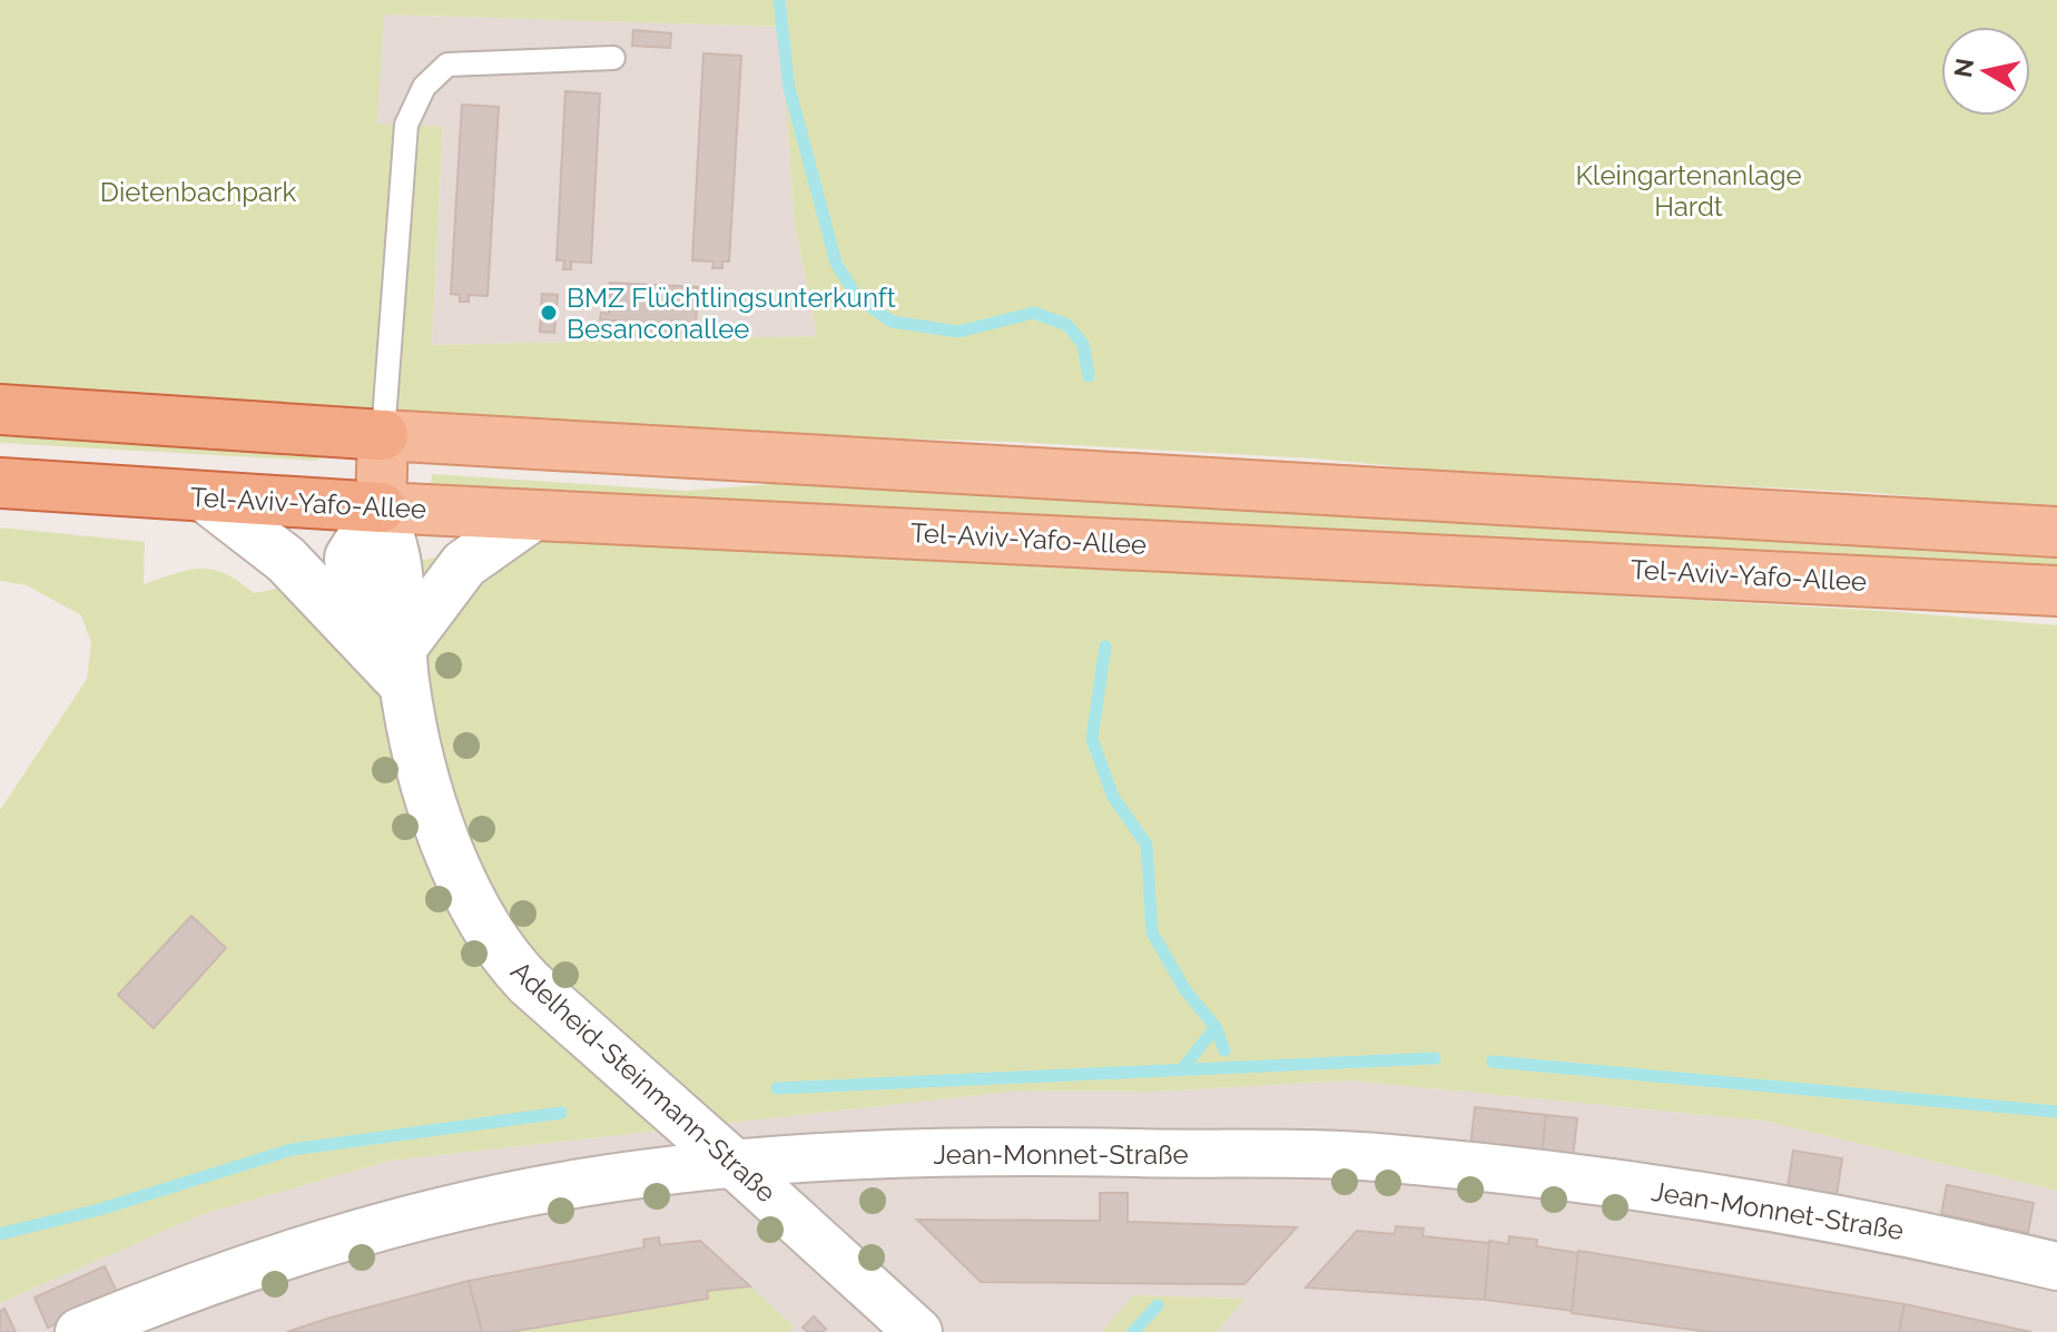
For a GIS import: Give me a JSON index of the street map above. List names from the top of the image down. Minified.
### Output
{"streets":{"highway":["Tel-Aviv-Yafo-Allee"],"street":["Adelheid-Steinmann-Straße","Jean-Monnet-Straße"]},"crossings":[["Tel-Aviv-Yafo-Allee","Adelheid-Steinmann-Straße"],["Adelheid-Steinmann-Straße","Jean-Monnet-Straße"]],"parks":["Kleingartenanlage Hardt","Dietenbachpark"],"places":["BMZ Flüchtlingsunterkunft Besanconallee"],"north":"left"}
